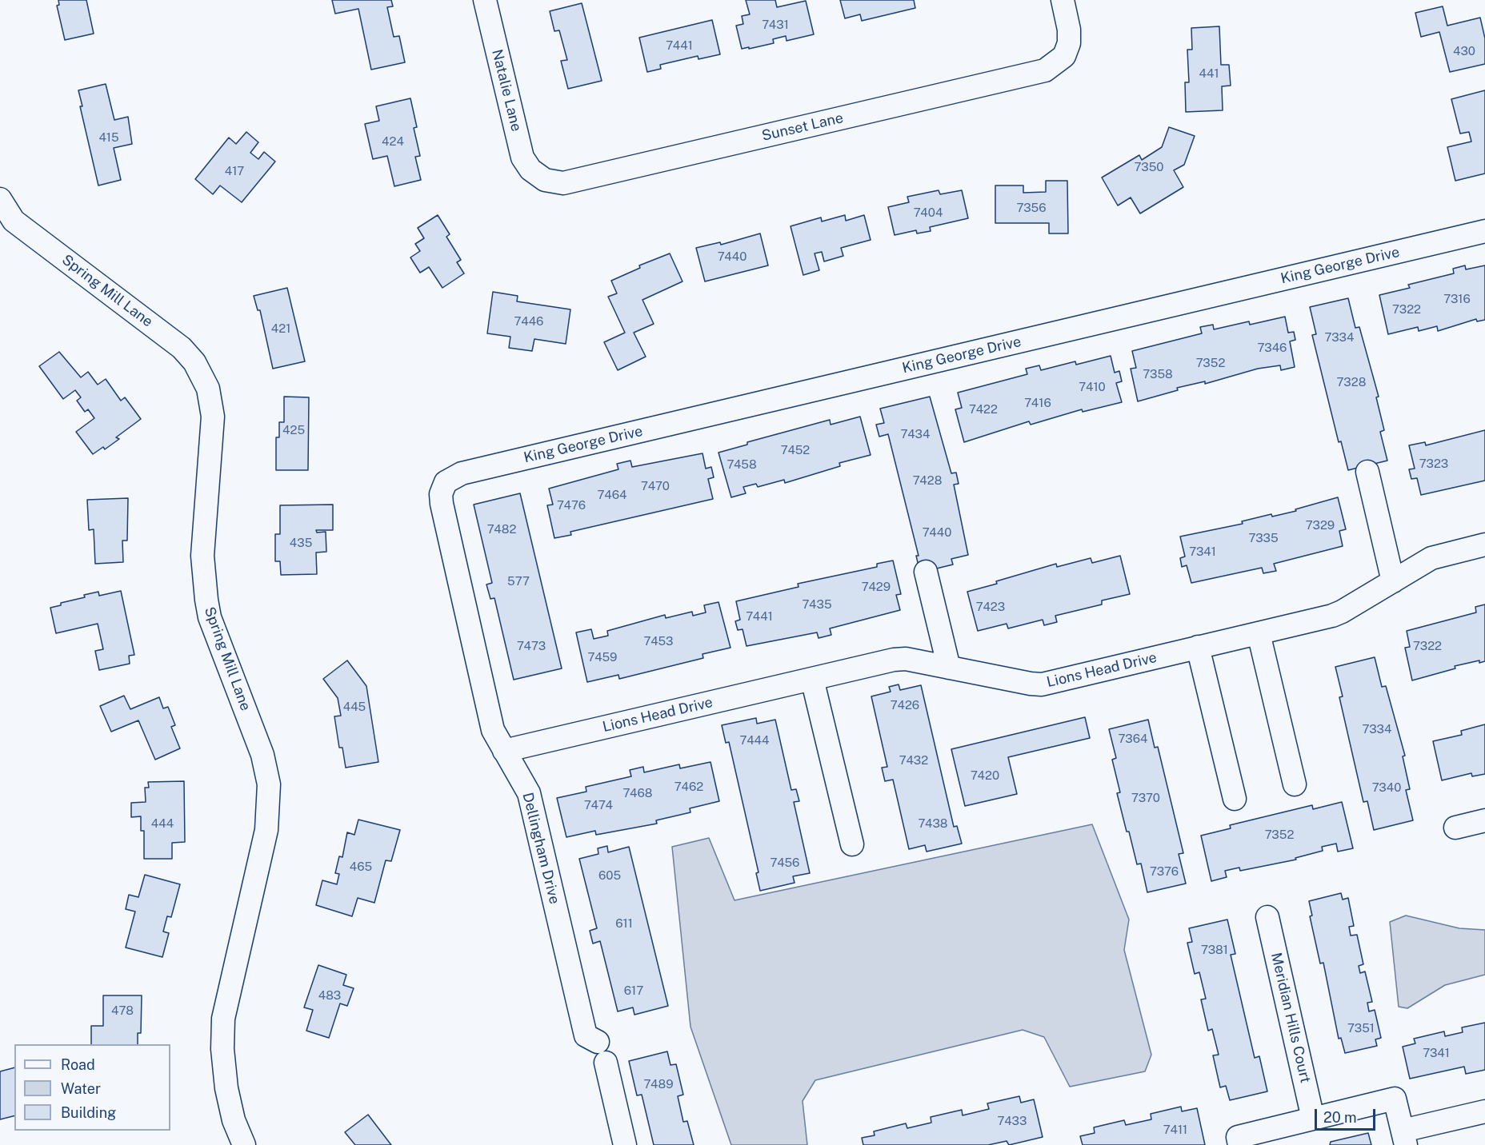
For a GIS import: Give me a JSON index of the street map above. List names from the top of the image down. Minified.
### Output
{"streets":{"street":["Natalie Lane","Sunset Lane","King George Drive","Spring Mill Lane","Lions Head Drive","Dellingham Drive","Meridian Hills Court"]},"crossings":[["Natalie Lane","Sunset Lane"],["King George Drive","Dellingham Drive"],["Lions Head Drive","Dellingham Drive"]],"house_numbers":["7431","7441","430","441","415","424","7350","417","7356","7404","7440","7316","7322","7446","421","7334","7346","7352","7358","7328","7410","7416","7422","425","7434","7452","7323","7458","7428","7470","7464","7476","7329","7482","7440","7335","435","7341","577","7429","7435","7423","7441","7453","7473","7322","7459","7426","445","7334","7364","7444","7432","7420","7462","7340","7468","7370","7474","444","7438","7352","7456","465","7376","605","611","7381","617","483","478","7351","7341","7489","7433","7411"],"legend":["Road","Water","Building"],"scale_bar":"20 m"}
